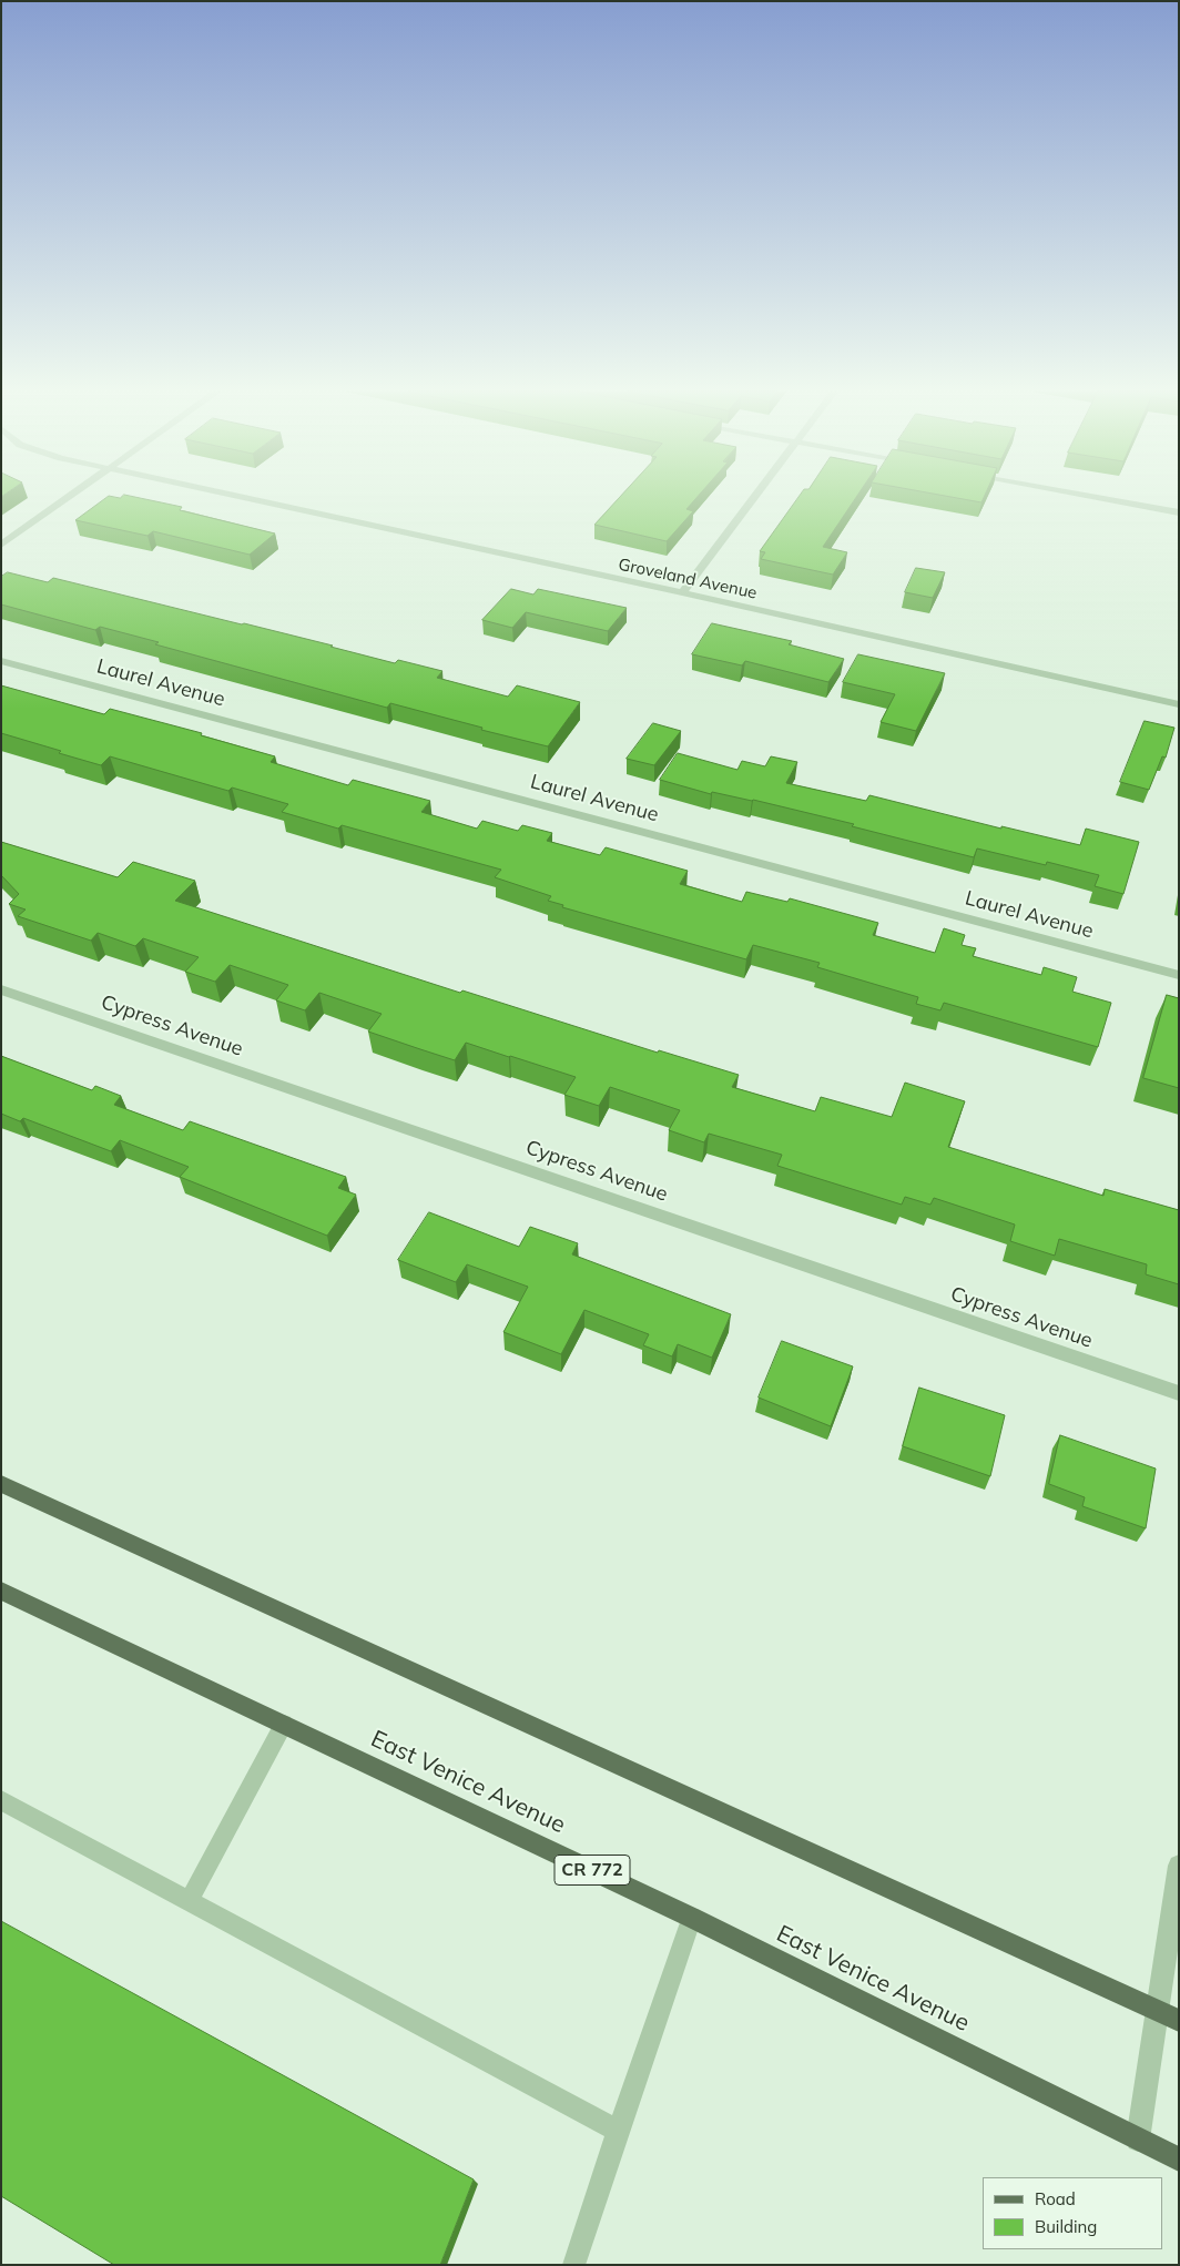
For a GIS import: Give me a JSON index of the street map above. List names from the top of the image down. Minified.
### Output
{"streets":{"main road":["East Venice Avenue","CR 772"],"street":["Groveland Avenue","Laurel Avenue","Cypress Avenue"]},"legend":["Road","Building"]}
